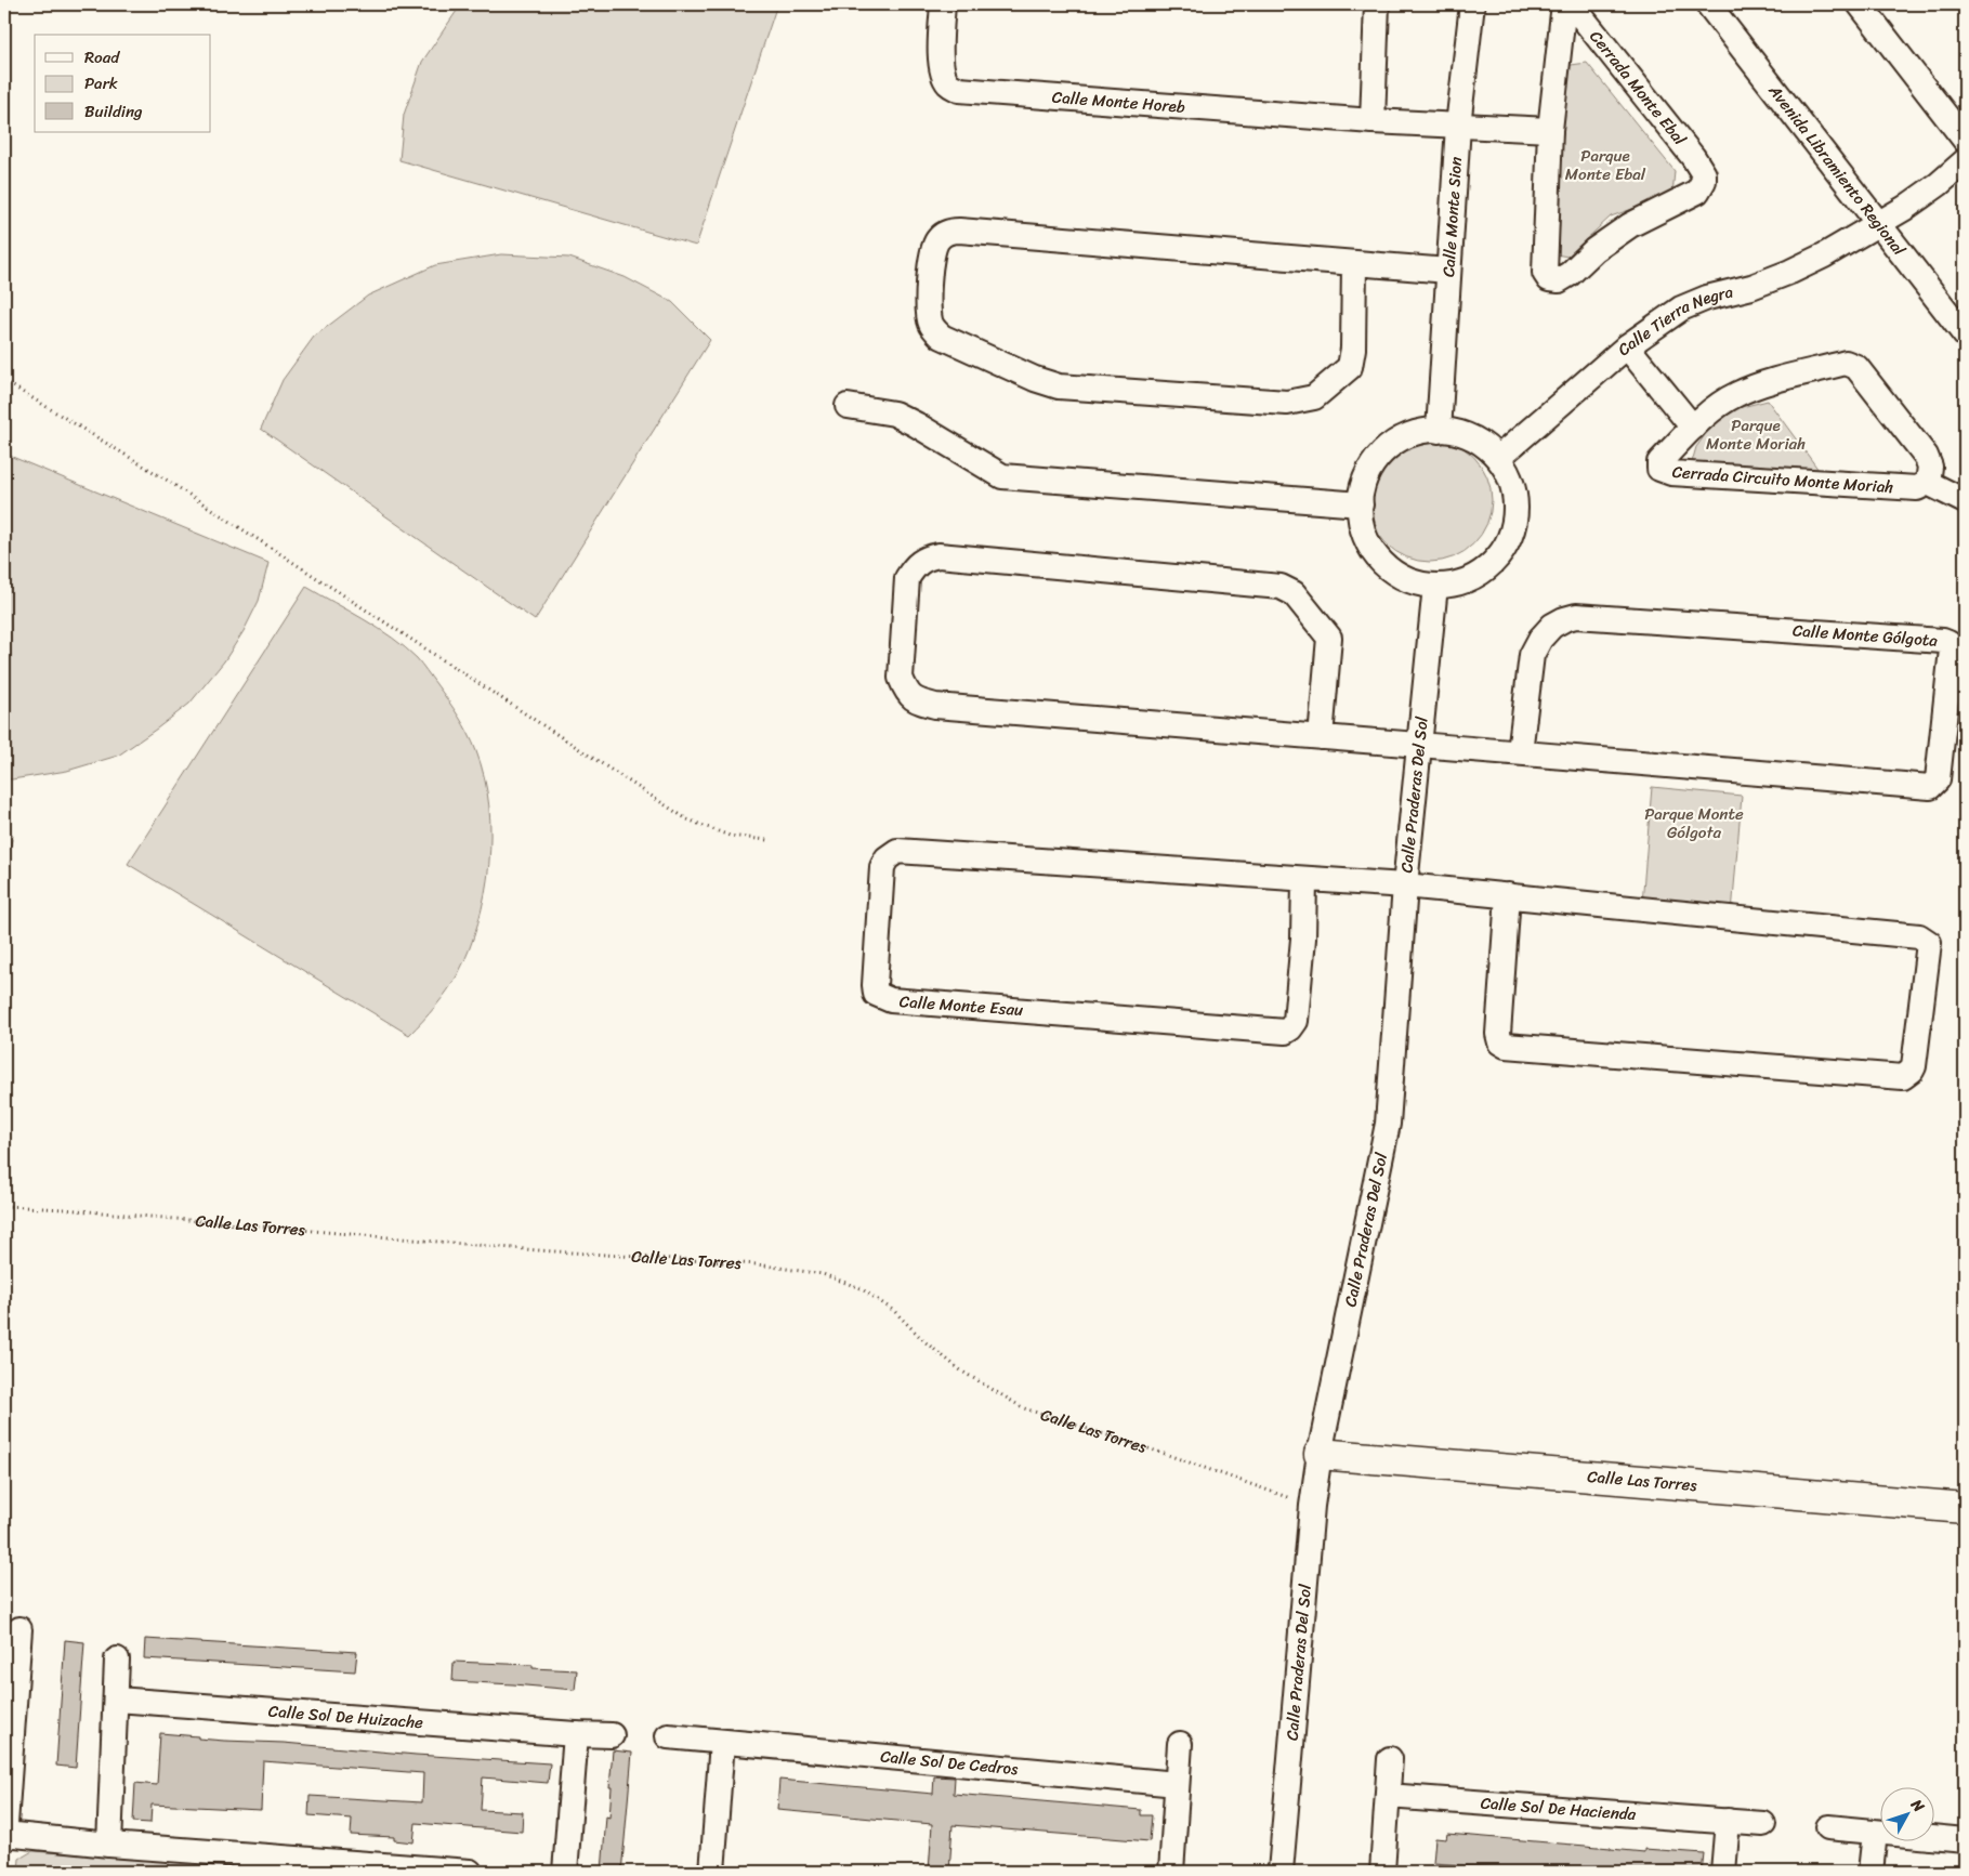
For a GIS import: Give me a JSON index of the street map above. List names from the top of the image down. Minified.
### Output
{"streets":{"main road":["Calle Las Torres"],"street":["Cerrada Monte Ebal","Calle Monte Horeb","Avenida Libramiento Regional","Calle Monte Sion","Calle Tierra Negra","Cerrada Circuito Monte Moriah","Calle Monte Gólgota","Calle Praderas Del Sol","Calle Monte Esau","Calle Sol De Huizache","Calle Sol De Cedros","Calle Sol De Hacienda"]},"crossings":[["Cerrada Monte Ebal","Calle Monte Horeb"],["Calle Monte Horeb","Calle Monte Sion"],["Avenida Libramiento Regional","Calle Tierra Negra"],["Calle Monte Sion","Calle Tierra Negra"],["Calle Monte Sion","Calle Praderas Del Sol"],["Calle Tierra Negra","Calle Praderas Del Sol"],["Calle Monte Gólgota","Calle Praderas Del Sol"],["Calle Praderas Del Sol","Calle Monte Esau"],["Calle Praderas Del Sol","Calle Las Torres"]],"parks":["Parque Monte Ebal","Parque Monte Moriah","Parque Monte Gólgota"],"legend":["Road","Park","Building"],"north":"top right"}
